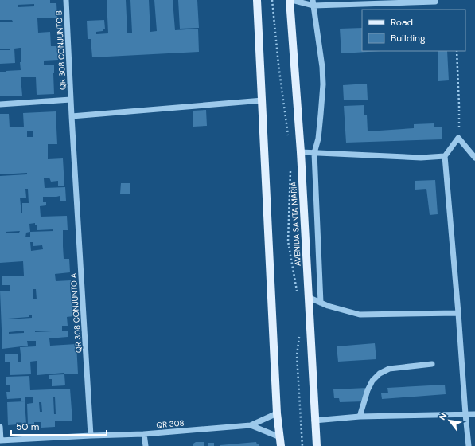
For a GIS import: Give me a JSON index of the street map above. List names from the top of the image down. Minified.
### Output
{"streets":{"main road":["AVENIDA SANTA MARIA"],"street":["QR 308 CONJUNTO B","QR 308 CONJUNTO A","QR 308"]},"crossings":[["QR 308 CONJUNTO B","QR 308 CONJUNTO A"],["QR 308 CONJUNTO A","QR 308"]],"legend":["Road","Building"],"scale_bar":"50 m","north":"top left"}
